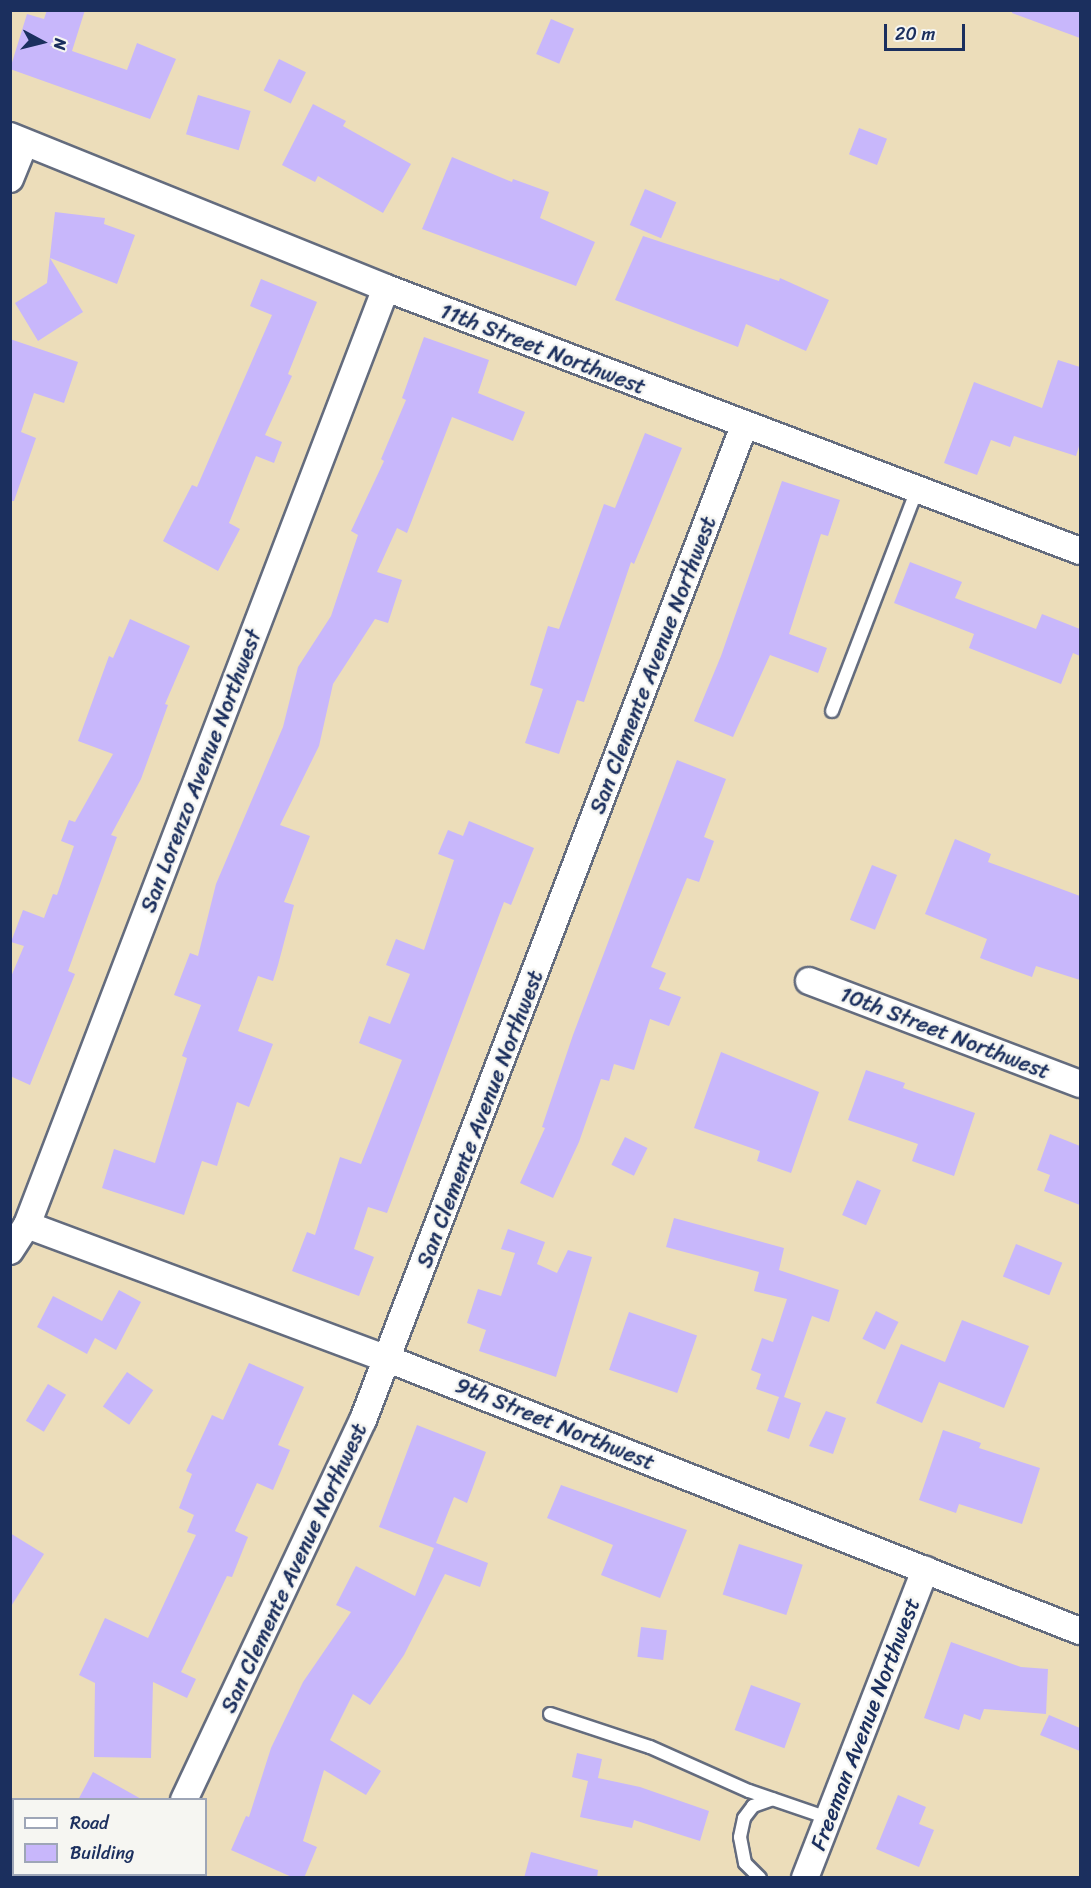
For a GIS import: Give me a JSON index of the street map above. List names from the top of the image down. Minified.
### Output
{"streets":{"street":["11th Street Northwest","San Clemente Avenue Northwest","San Lorenzo Avenue Northwest","10th Street Northwest","9th Street Northwest","Freeman Avenue Northwest"]},"crossings":[["11th Street Northwest","San Clemente Avenue Northwest"],["11th Street Northwest","San Lorenzo Avenue Northwest"],["San Clemente Avenue Northwest","9th Street Northwest"],["San Lorenzo Avenue Northwest","9th Street Northwest"],["9th Street Northwest","Freeman Avenue Northwest"]],"legend":["Road","Building"],"scale_bar":"20 m","north":"right"}
